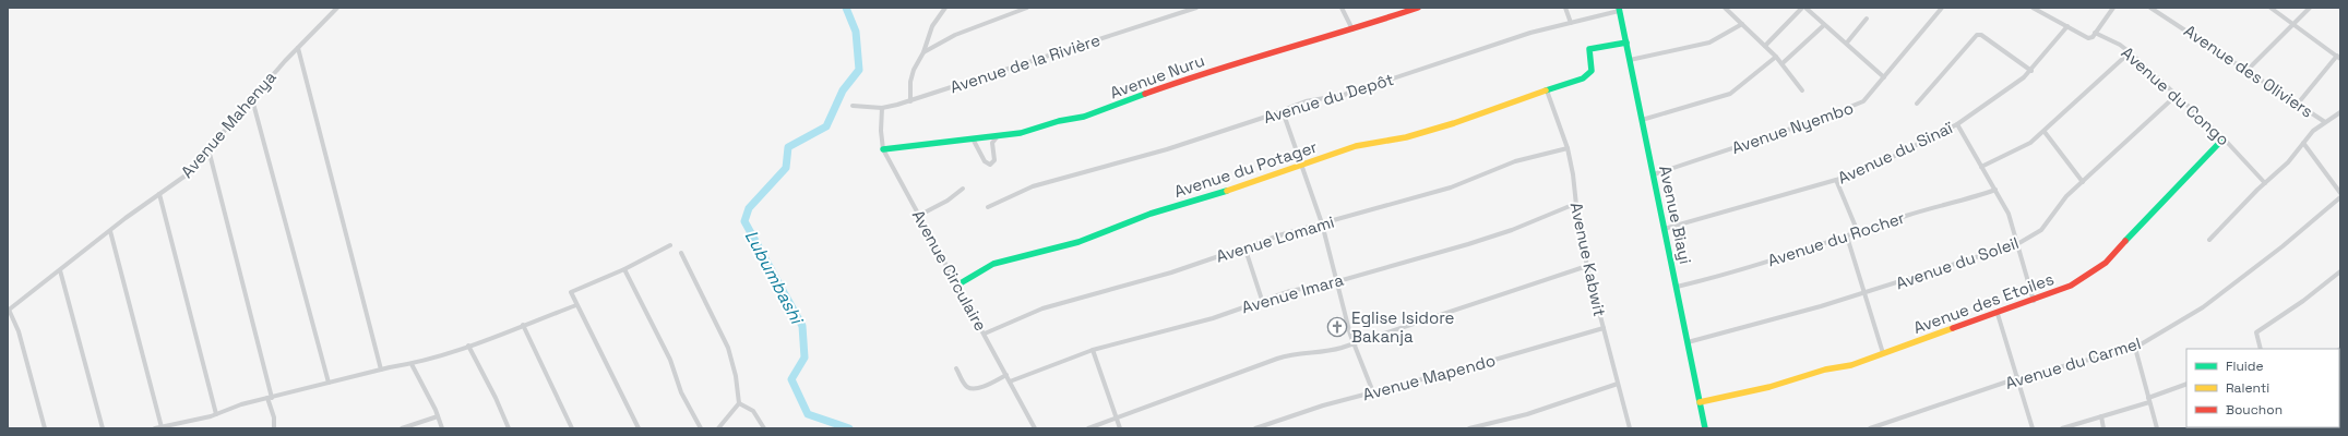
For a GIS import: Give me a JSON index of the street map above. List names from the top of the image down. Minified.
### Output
{"streets":{"street":["Avenue de la Rivière","Avenue des Oliviers","Avenue Nuru","Avenue du Congo","Avenue du Depôt","Avenue Mahenya","Avenue Nyembo","Avenue du Sinaï","Avenue du Potager","Avenue Biayi","Avenue Lomami","Avenue du Rocher","Avenue Kabwit","Avenue du Soleil","Avenue Circulaire","Avenue Imara","Avenue des Etoiles","Avenue du Carmel","Avenue Mapendo"]},"crossings":[["Avenue de la Rivière","Avenue Circulaire"],["Avenue du Congo","Avenue du Sinaï"],["Avenue du Congo","Avenue du Soleil"],["Avenue du Congo","Avenue des Etoiles"],["Avenue du Depôt","Avenue Biayi"],["Avenue Nyembo","Avenue Biayi"],["Avenue du Sinaï","Avenue Biayi"],["Avenue du Potager","Avenue Biayi"],["Avenue du Potager","Avenue Kabwit"],["Avenue du Potager","Avenue Circulaire"],["Avenue Biayi","Avenue du Rocher"],["Avenue Biayi","Avenue du Soleil"],["Avenue Biayi","Avenue des Etoiles"],["Avenue Lomami","Avenue Kabwit"],["Avenue Lomami","Avenue Circulaire"],["Avenue Kabwit","Avenue Imara"],["Avenue Kabwit","Avenue Mapendo"],["Avenue Circulaire","Avenue Imara"]],"water":["Lubumbashi"],"places":{"church":["Eglise Isidore Bakanja"]},"legend":["Fluide","Ralenti","Bouchon"]}
